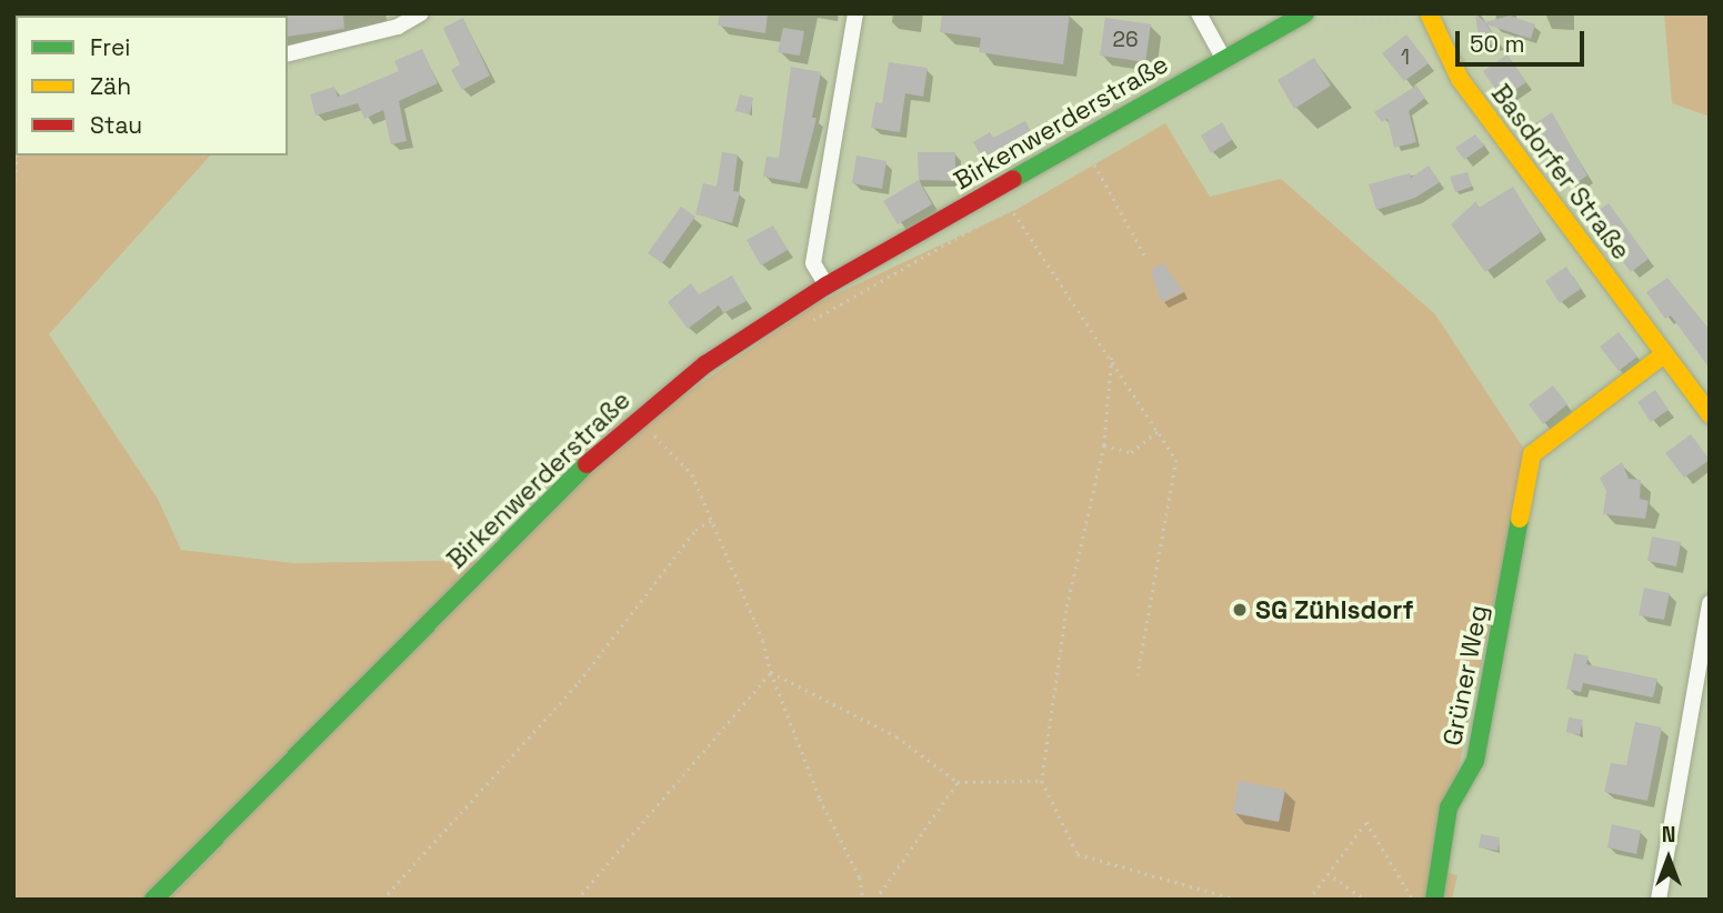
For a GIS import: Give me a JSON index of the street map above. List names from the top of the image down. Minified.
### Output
{"streets":{"street":["Birkenwerderstraße","Basdorfer Straße","Grüner Weg"]},"crossings":[["Basdorfer Straße","Grüner Weg"]],"places":["SG Zühlsdorf"],"house_numbers":["26","1"],"legend":["Frei","Zäh","Stau"],"scale_bar":"50 m","north":"top"}
